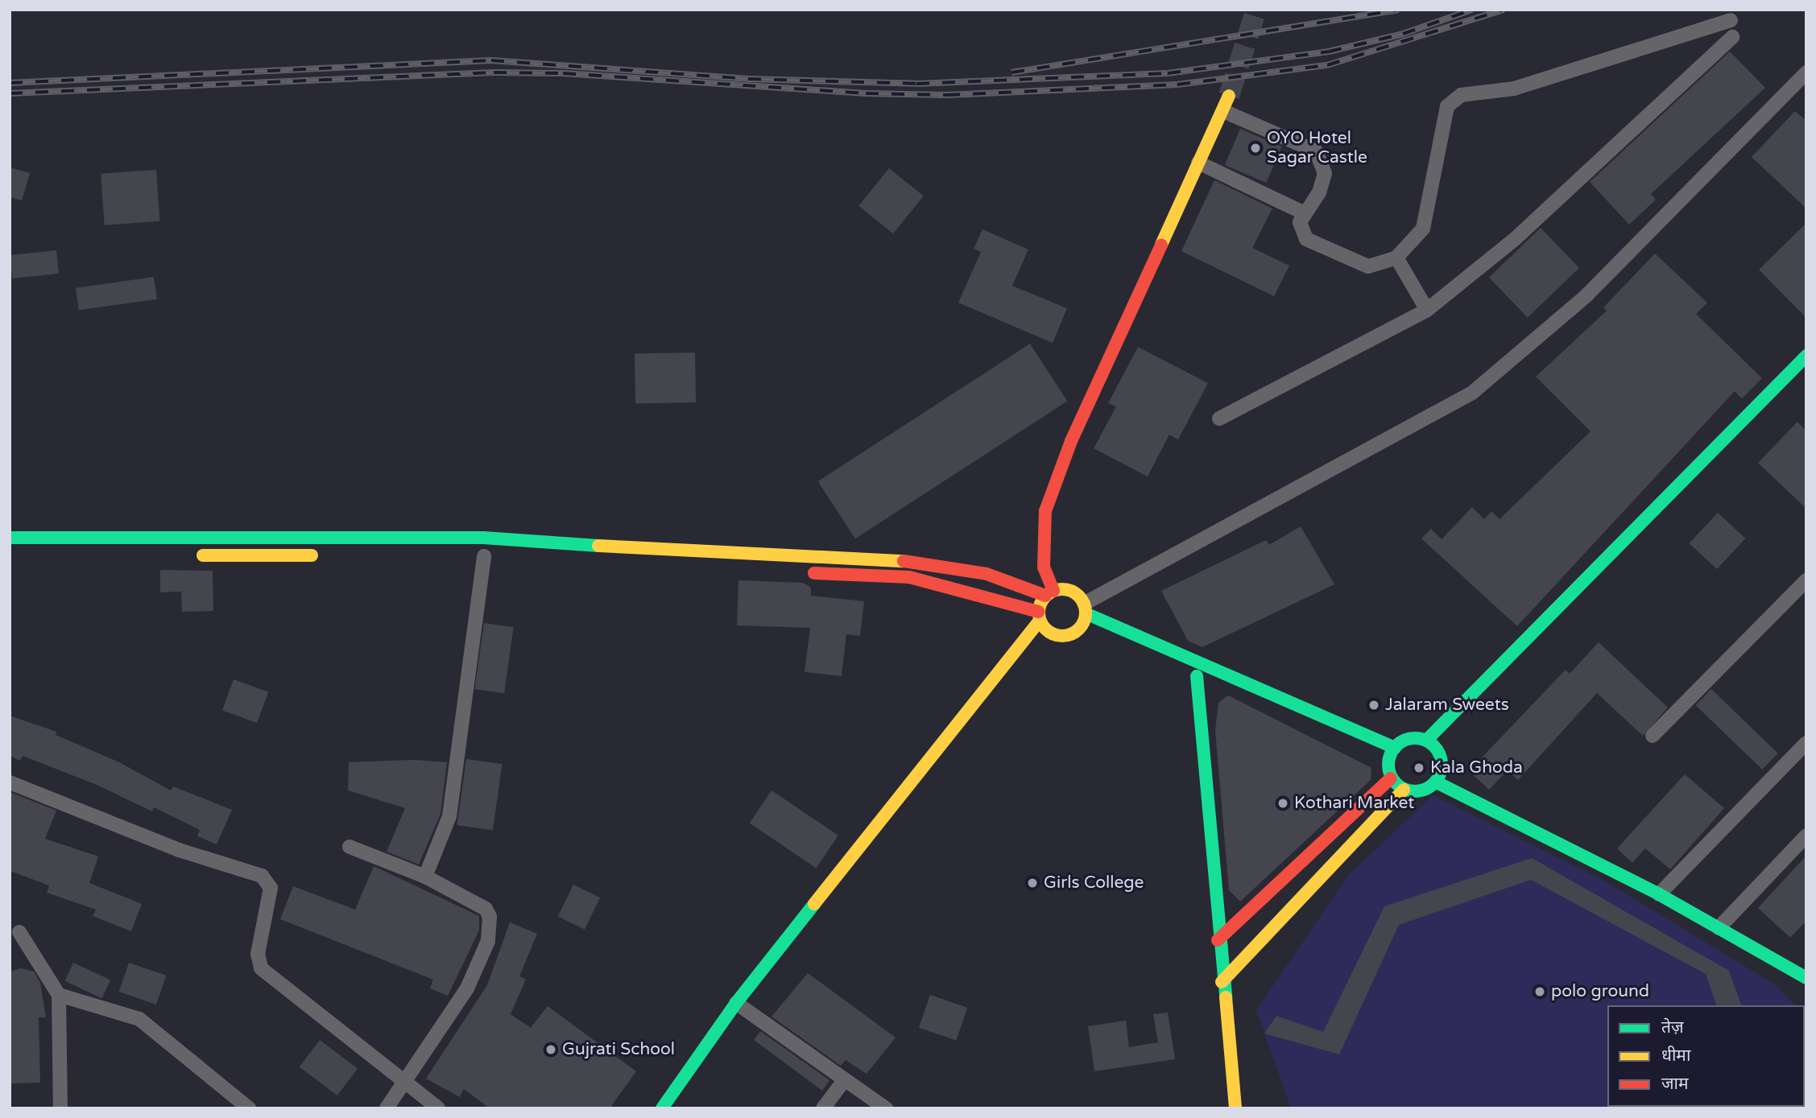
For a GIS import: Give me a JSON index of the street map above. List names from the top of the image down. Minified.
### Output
{"places":["OYO Hotel Sagar Castle","Jalaram Sweets","Kala Ghoda","Kothari Market","Girls College","polo ground","Gujrati School"],"legend":["तेज़","धीमा","जाम"]}
